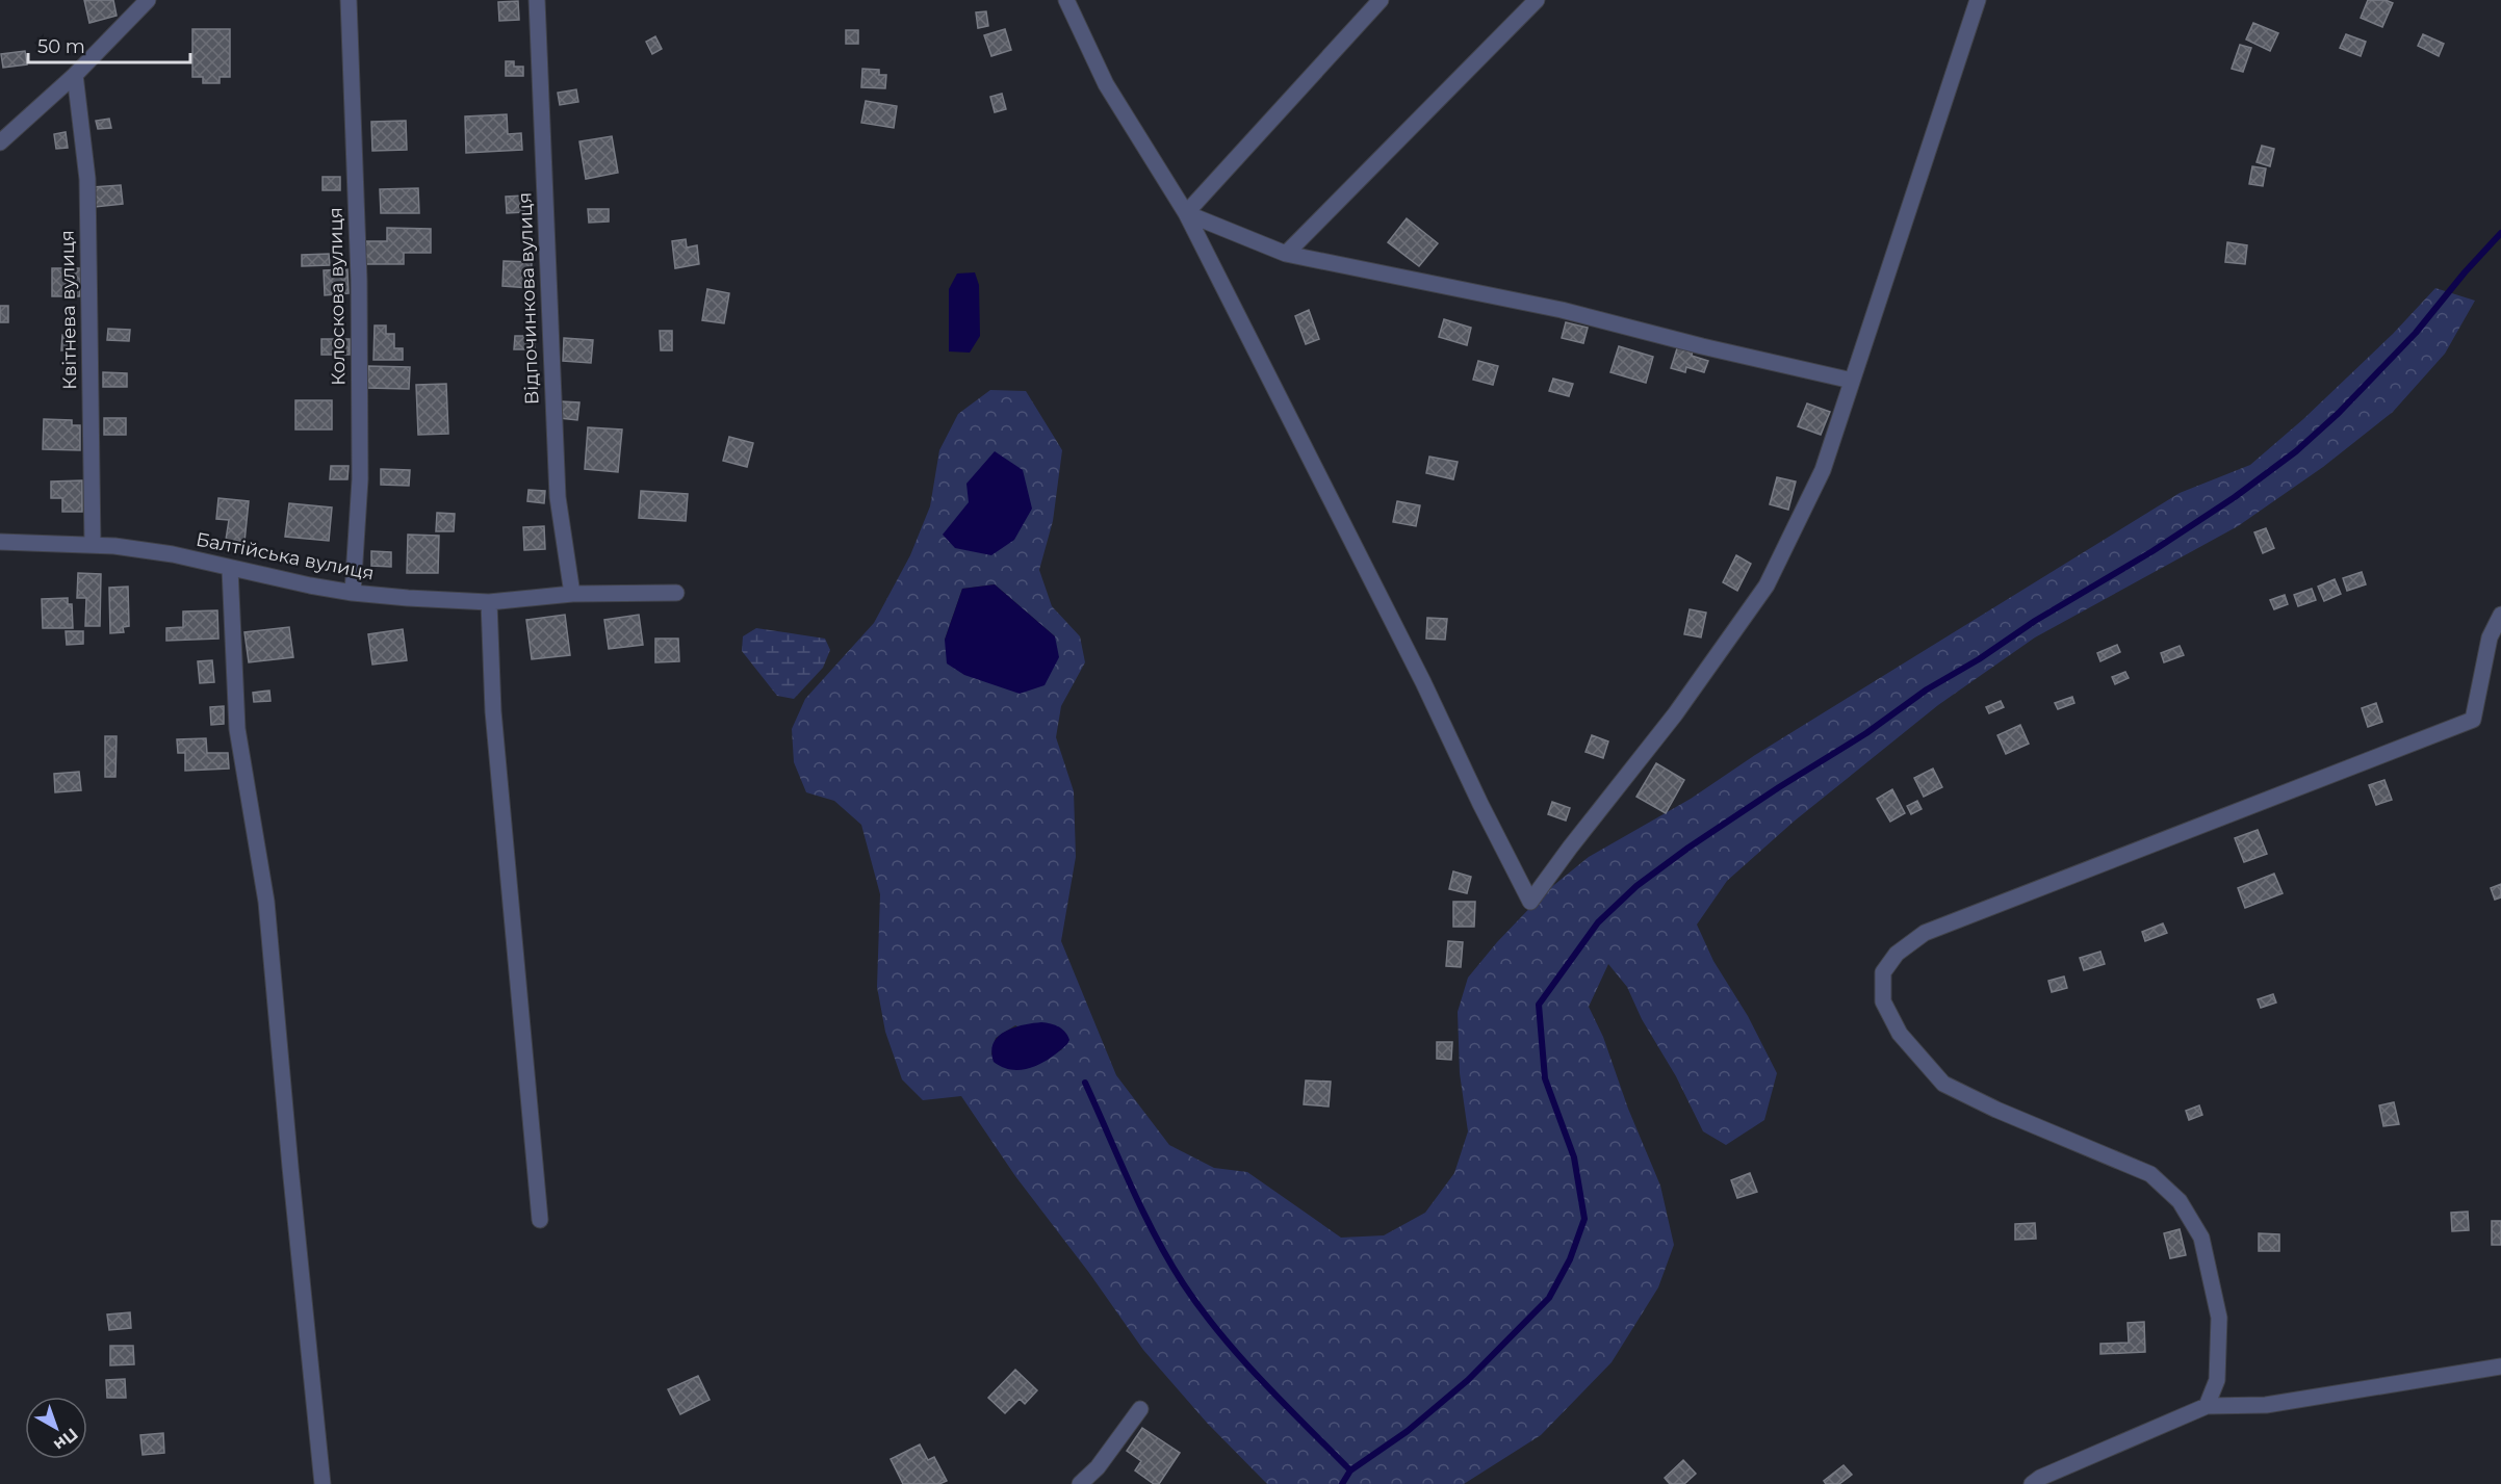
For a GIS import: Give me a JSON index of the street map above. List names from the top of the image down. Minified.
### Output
{"streets":{"street":["Колоскова вулиця","Відпочинкова вулиця","Квітнева вулиця","Балтійська вулиця"]},"crossings":[["Колоскова вулиця","Балтійська вулиця"],["Відпочинкова вулиця","Балтійська вулиця"],["Квітнева вулиця","Балтійська вулиця"]],"scale_bar":"50 m","north":"bottom right"}
